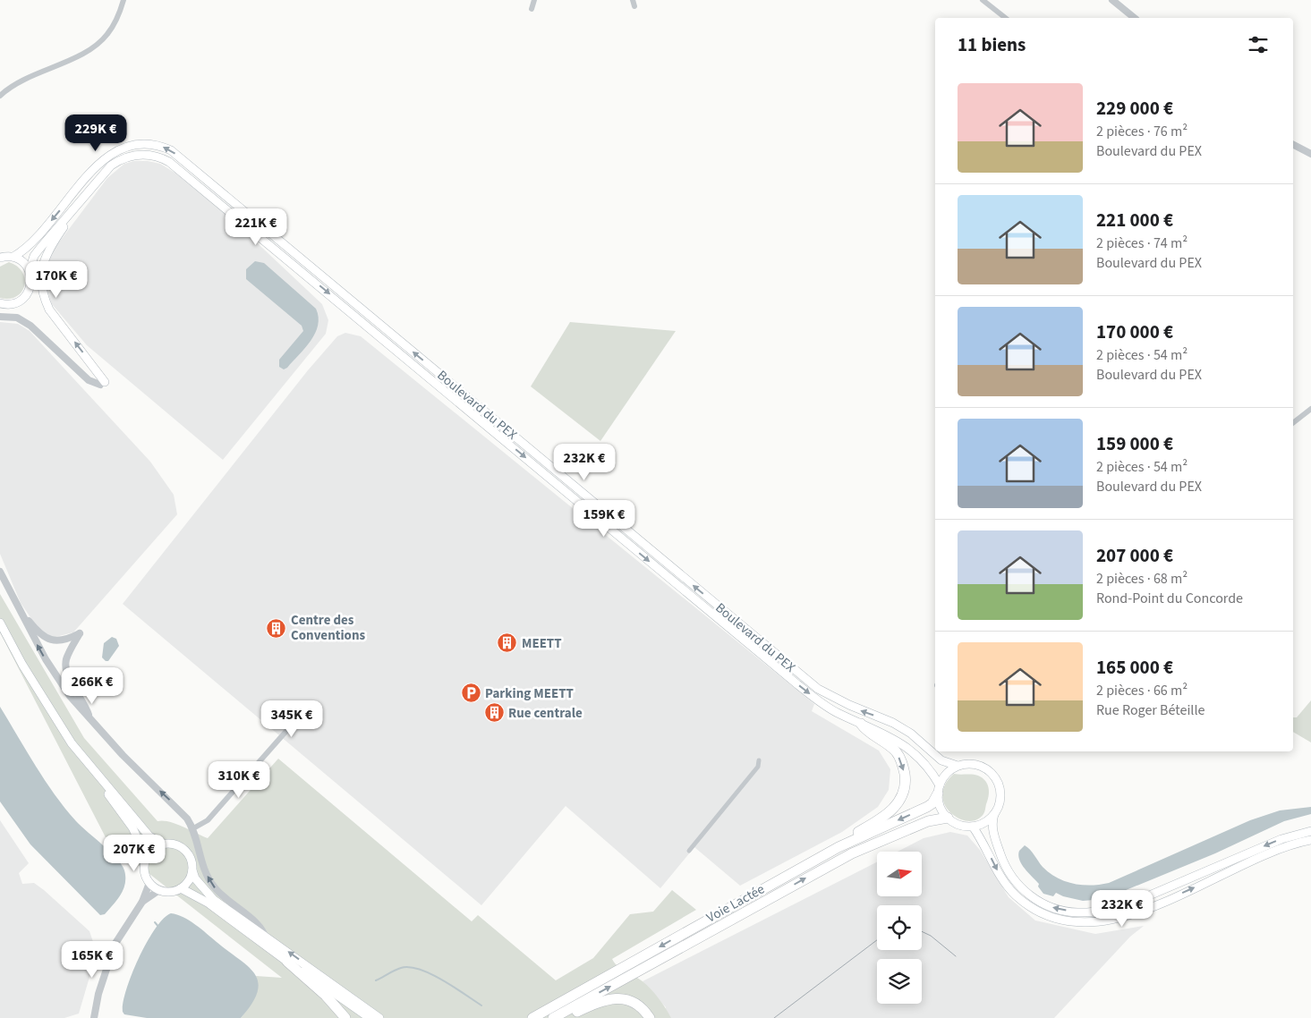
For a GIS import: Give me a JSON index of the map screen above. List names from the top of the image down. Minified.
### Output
{"streets":{"highway":["Voie Lactée"],"main road":["Boulevard du PEX"]},"crossings":[["Boulevard du PEX","Voie Lactée"]],"places":{"building":["Centre des Conventions","MEETT","Rue centrale"],"parking":["Parking MEETT"]},"north":"right","page":{"heading":"11 biens","list":[{"name":"229 000 €","note":"2 pièces · 76 m² · Boulevard du PEX"},{"name":"221 000 €","note":"2 pièces · 74 m² · Boulevard du PEX"},{"name":"170 000 €","note":"2 pièces · 54 m² · Boulevard du PEX"},{"name":"159 000 €","note":"2 pièces · 54 m² · Boulevard du PEX"},{"name":"207 000 €","note":"2 pièces · 68 m² · Rond-Point du Concorde"},{"name":"165 000 €","note":"2 pièces · 66 m² · Rue Roger Béteille"}],"price":["229K €","221K €","170K €","232K €","159K €","266K €","345K €","310K €","207K €","232K €","165K €"]}}
